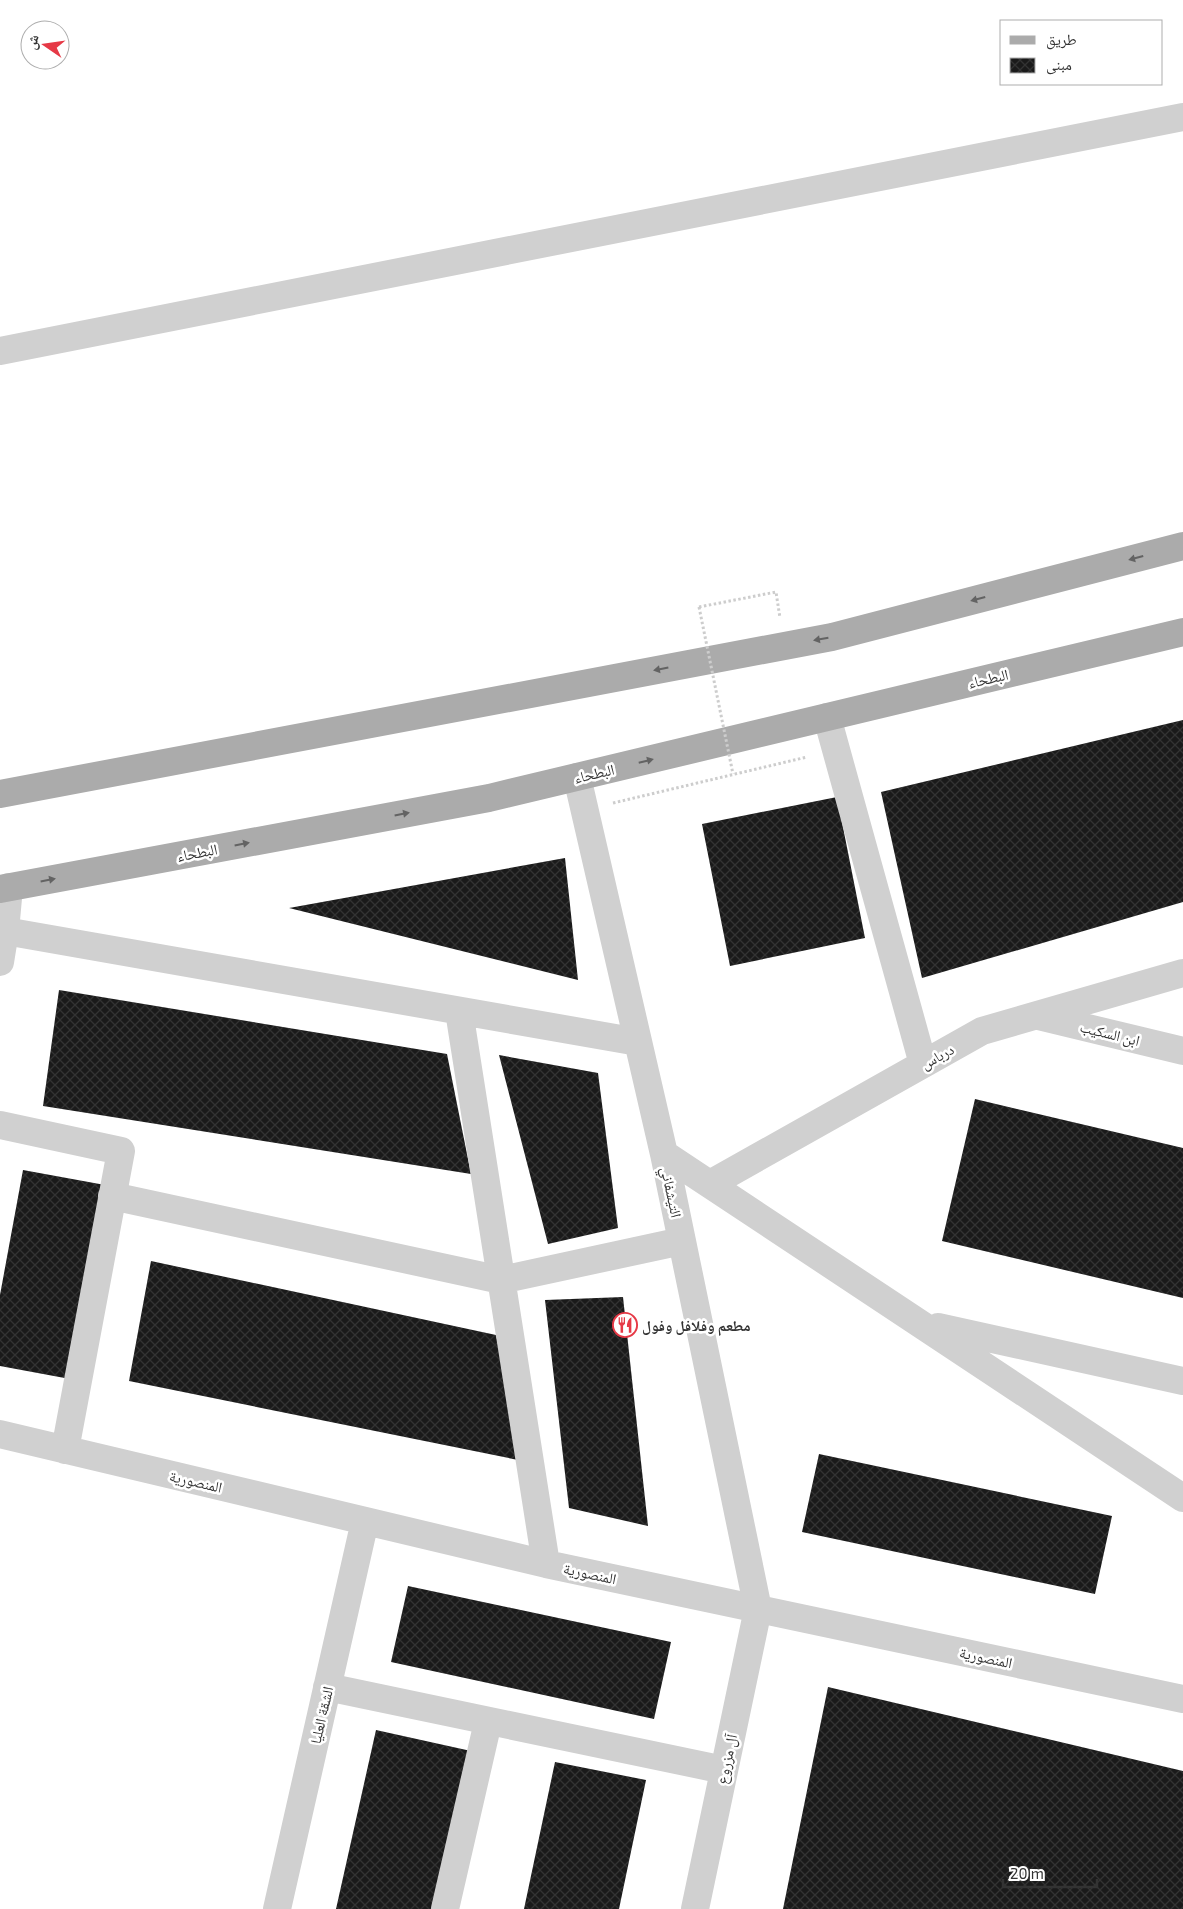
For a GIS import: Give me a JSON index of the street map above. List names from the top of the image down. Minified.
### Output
{"streets":{"main road":["البطحاء"],"street":["ابن السكيب","درباس","التيشفاني","المنصورية","الشقة العليا","آل مزروع"]},"crossings":[["البطحاء","التيشفاني"],["ابن السكيب","درباس"],["التيشفاني","المنصورية"],["التيشفاني","آل مزروع"],["المنصورية","الشقة العليا"],["المنصورية","آل مزروع"]],"places":{"restaurant":["مطعم وفلافل وفول"]},"legend":["طريق","مبنى"],"scale_bar":"20 m","north":"left"}
